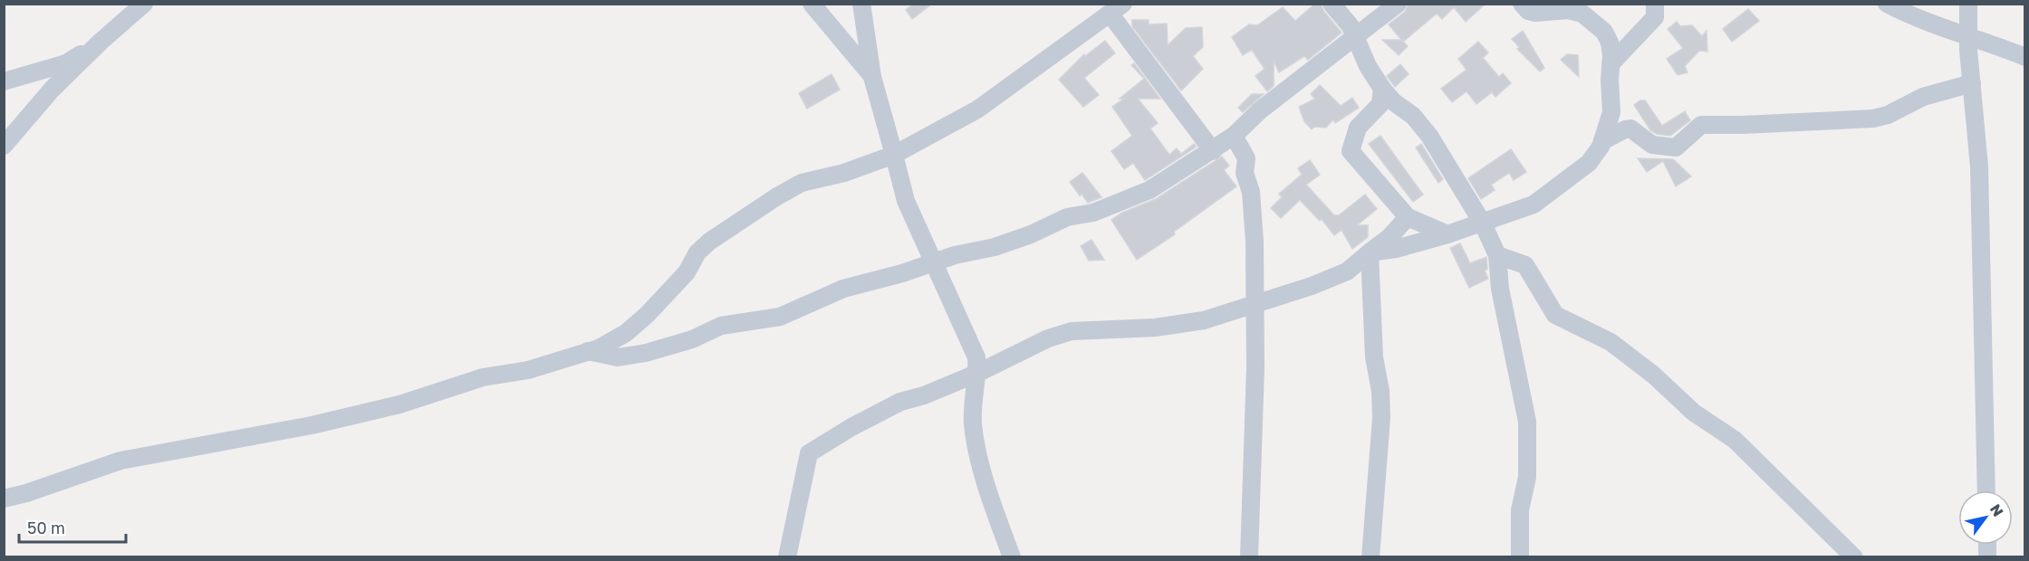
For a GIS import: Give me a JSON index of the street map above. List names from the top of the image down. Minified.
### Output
{"scale_bar":"50 m","north":"top right"}
